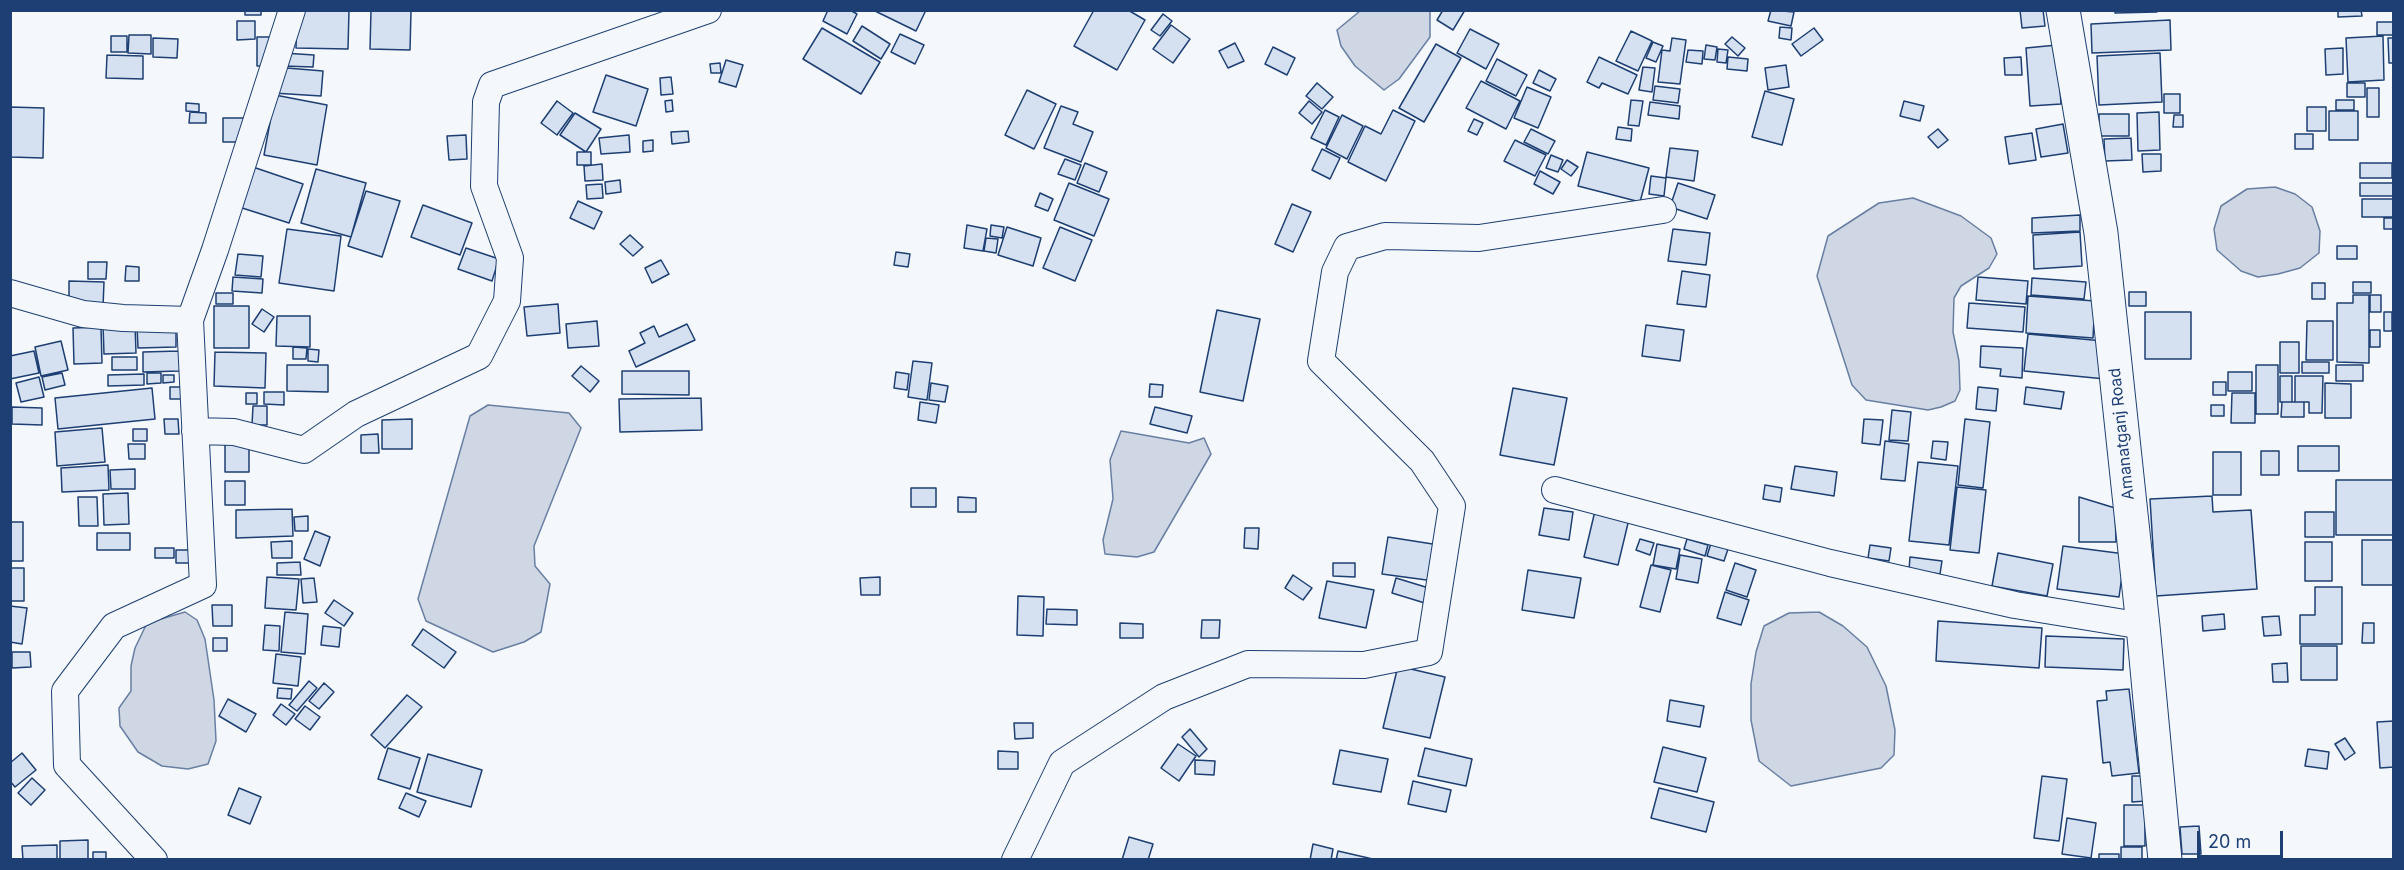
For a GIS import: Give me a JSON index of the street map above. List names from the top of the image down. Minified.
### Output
{"streets":{"main road":["Amanatganj Road"]},"scale_bar":"20 m"}
